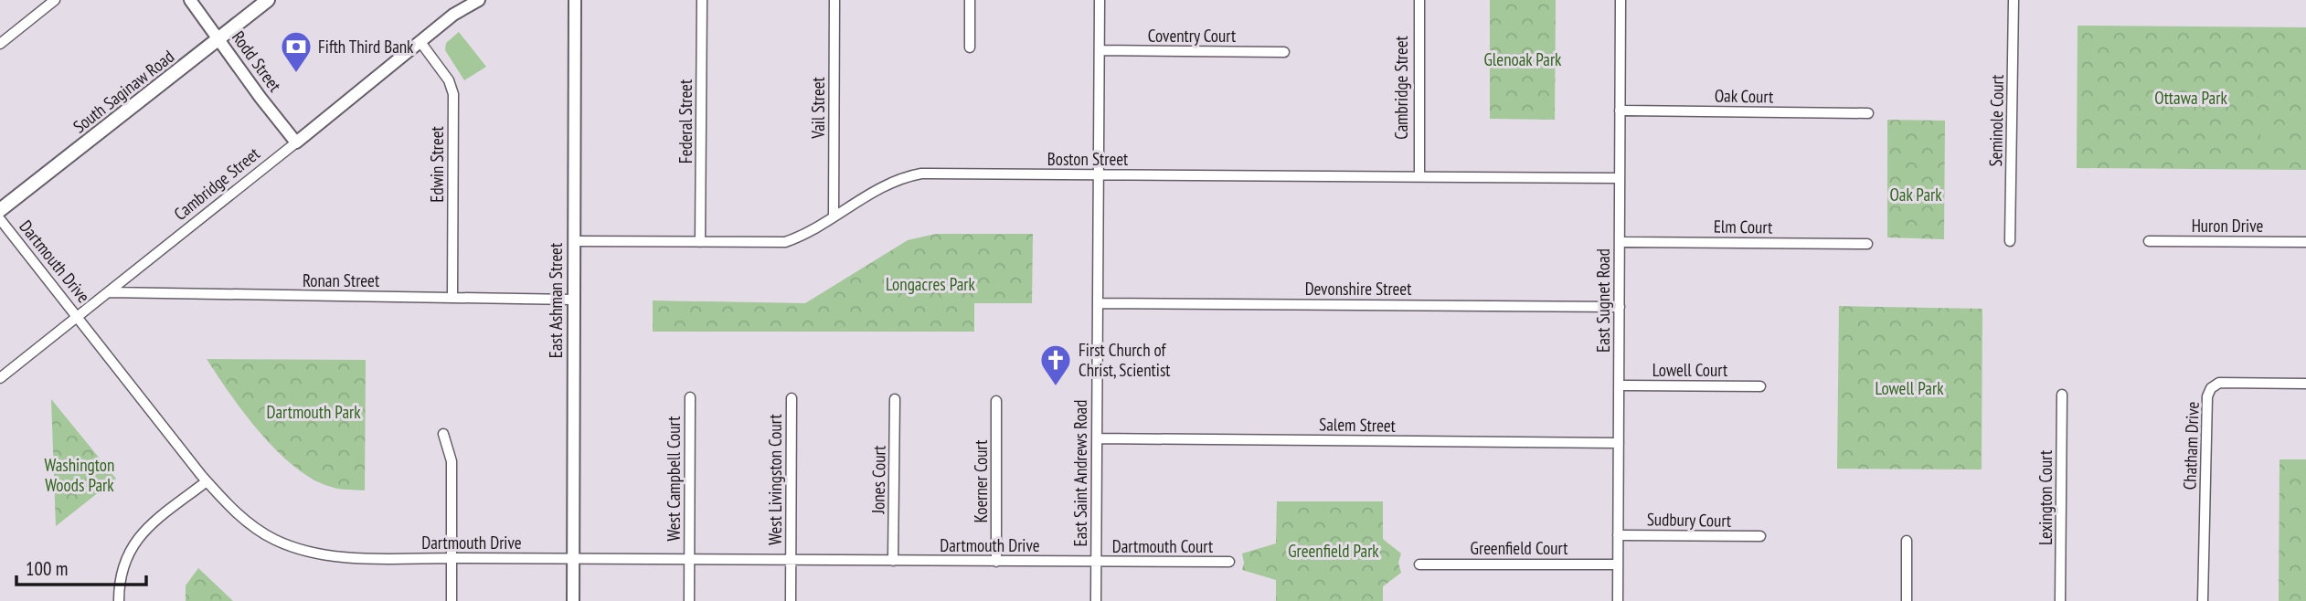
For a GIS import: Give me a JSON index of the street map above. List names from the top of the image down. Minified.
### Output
{"streets":{"main road":["South Saginaw Road"],"street":["Coventry Court","Rodd Street","Cambridge Street","Oak Court","Vail Street","Seminole Court","Federal Street","Boston Street","Edwin Street","Huron Drive","Elm Court","Dartmouth Drive","Ronan Street","Devonshire Street","East Ashman Street","East Sugnet Road","Lowell Court","Salem Street","Chatham Drive","East Saint Andrews Road","West Campbell Court","West Livingston Court","Jones Court","Koerner Court","Lexington Court","Sudbury Court","Dartmouth Court","Greenfield Court"]},"crossings":[["Coventry Court","East Saint Andrews Road"],["Rodd Street","Cambridge Street"],["Rodd Street","South Saginaw Road"],["Cambridge Street","Boston Street"],["Cambridge Street","Edwin Street"],["Cambridge Street","Dartmouth Drive"],["Cambridge Street","Ronan Street"],["Oak Court","East Sugnet Road"],["Vail Street","Boston Street"],["Federal Street","Boston Street"],["Boston Street","East Ashman Street"],["Boston Street","East Sugnet Road"],["Boston Street","East Saint Andrews Road"],["Edwin Street","Ronan Street"],["Elm Court","East Sugnet Road"],["Dartmouth Drive","East Ashman Street"],["Dartmouth Drive","East Saint Andrews Road"],["Dartmouth Drive","West Campbell Court"],["Dartmouth Drive","West Livingston Court"],["Dartmouth Drive","Jones Court"],["Dartmouth Drive","Koerner Court"],["Dartmouth Drive","Dartmouth Court"],["Ronan Street","East Ashman Street"],["Devonshire Street","East Sugnet Road"],["Devonshire Street","East Saint Andrews Road"],["East Sugnet Road","Lowell Court"],["East Sugnet Road","Salem Street"],["East Sugnet Road","Sudbury Court"],["East Sugnet Road","Greenfield Court"],["Salem Street","East Saint Andrews Road"],["East Saint Andrews Road","Dartmouth Court"]],"parks":["Glenoak Park","Ottawa Park","Oak Park","Longacres Park","Lowell Park","Dartmouth Park","Washington Woods Park","Greenfield Park"],"places":{"bank":["Fifth Third Bank"],"church":["First Church of Christ, Scientist"]},"scale_bar":"100 m"}
